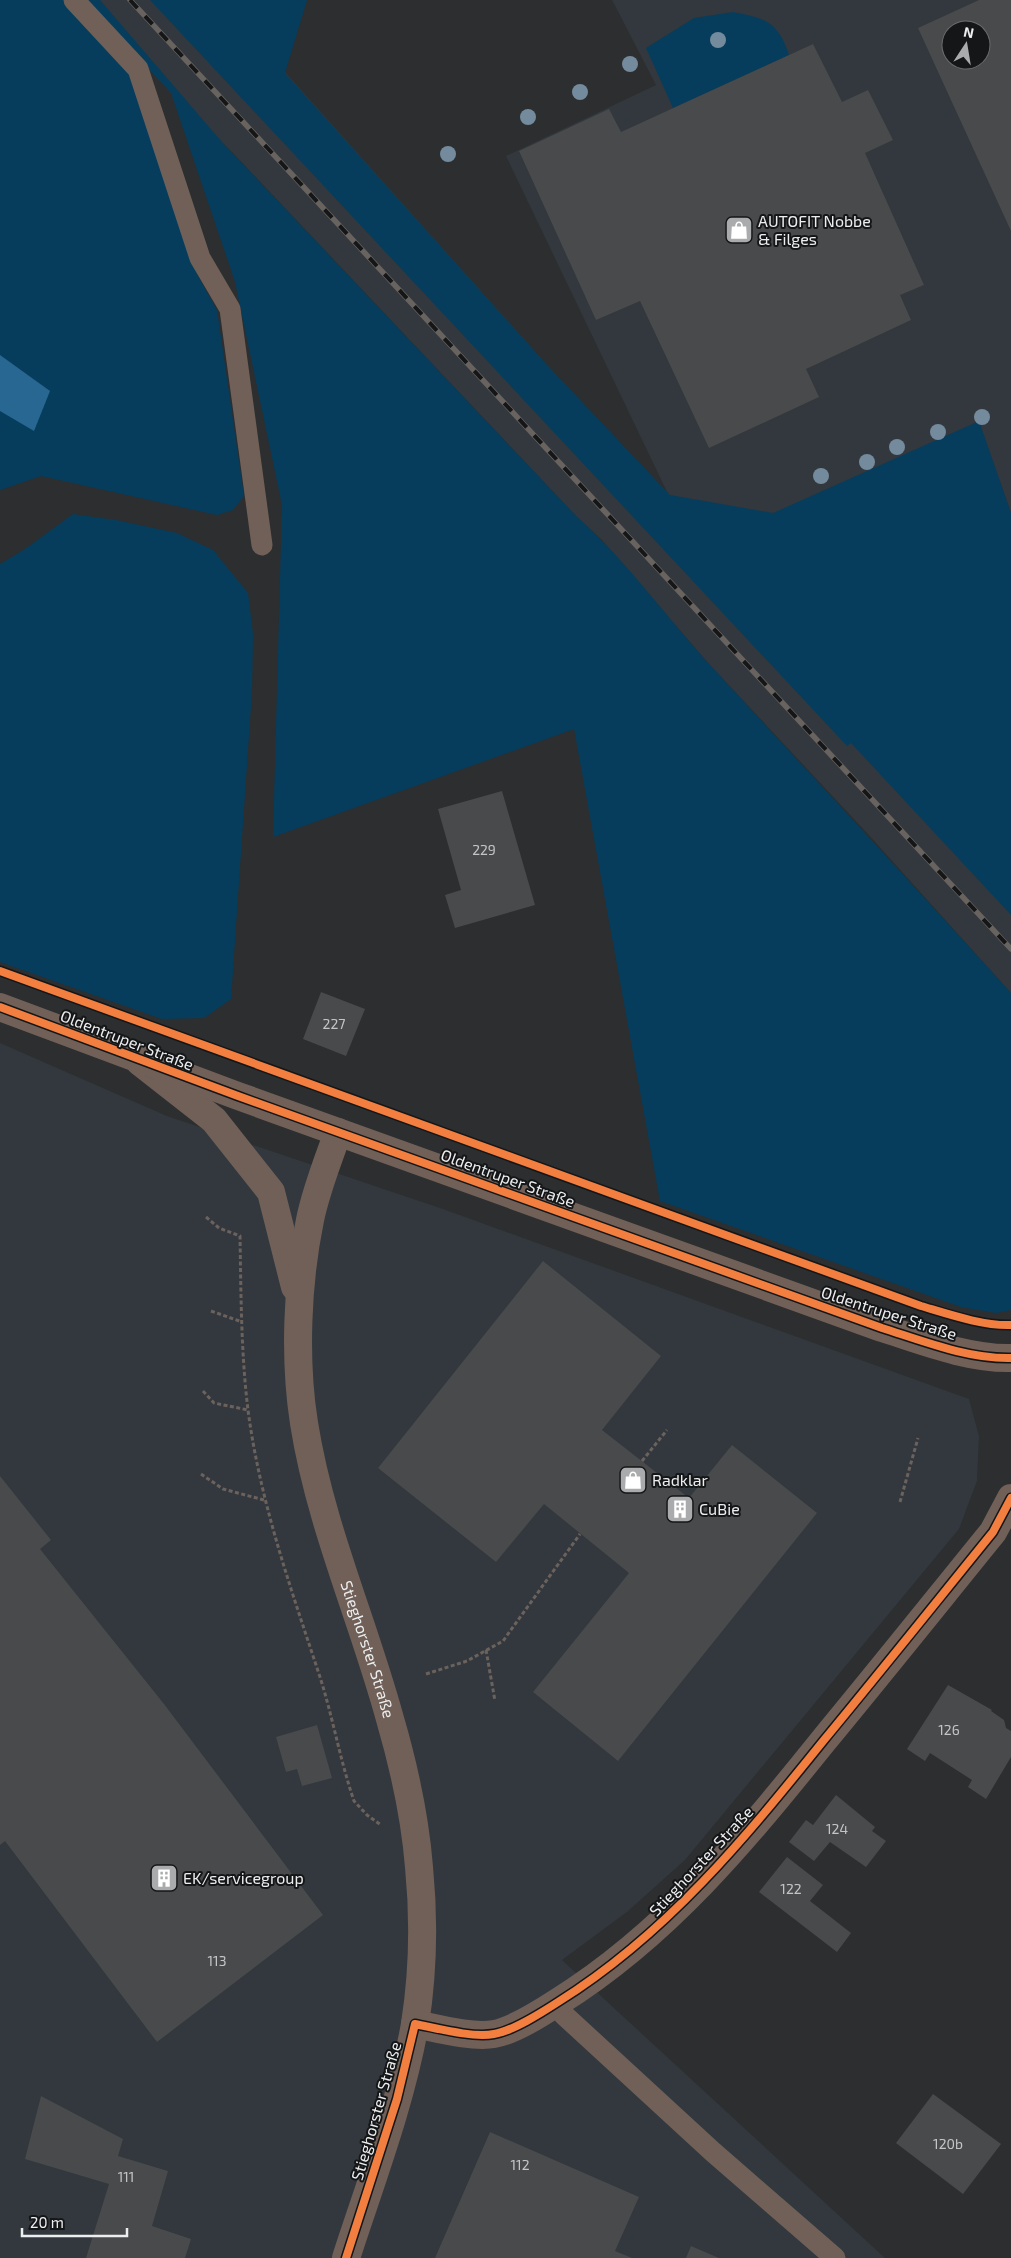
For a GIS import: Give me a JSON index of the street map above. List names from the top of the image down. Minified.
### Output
{"streets":{"street":["Oldentruper Straße","Stieghorster Straße"]},"crossings":[["Oldentruper Straße","Stieghorster Straße"]],"places":{"shop":["AUTOFIT Nobbe & Filges","Radklar"],"building":["CuBie","EK/servicegroup"]},"house_numbers":["229","227","126","124","122","113","120b","112","111"],"scale_bar":"20 m","north":"top"}
